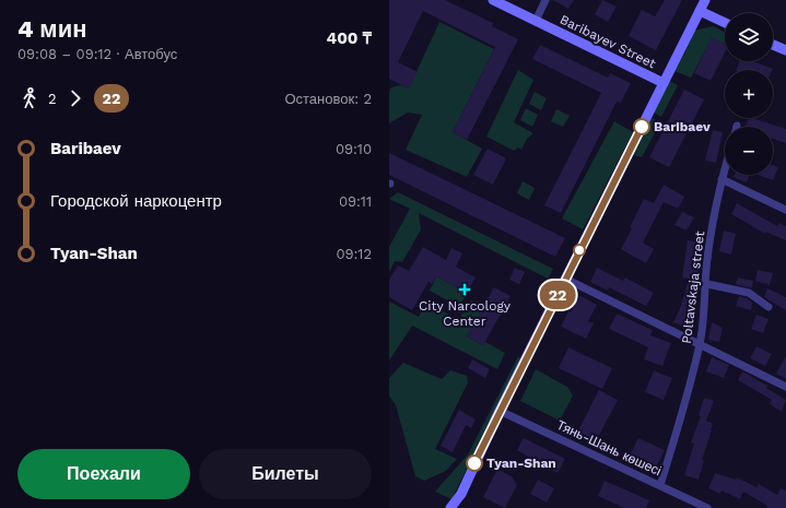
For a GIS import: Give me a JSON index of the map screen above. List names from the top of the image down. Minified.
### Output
{"streets":{"street":["Baribayev Street","Poltavskaja street","Тянь-Шань көшесі"]},"crossings":[["Poltavskaja street","Тянь-Шань көшесі"]],"places":{"other":["Baribaev","Tyan-Shan"],"health":["City Narcology Center"]},"lines":["bus line 22"],"page":{"heading":["4 мин","09:08 – 09:12 · Автобус","400 ₸"],"on_map":"22","map_buttons":["+","−"],"legs":["2","22","Остановок: 2"],"list":[{"name":"Baribaev","value":"09:10"},{"name":"Городской наркоцентр","value":"09:11"},{"name":"Tyan-Shan","value":"09:12"}],"buttons":["Поехали","Билеты"]}}
